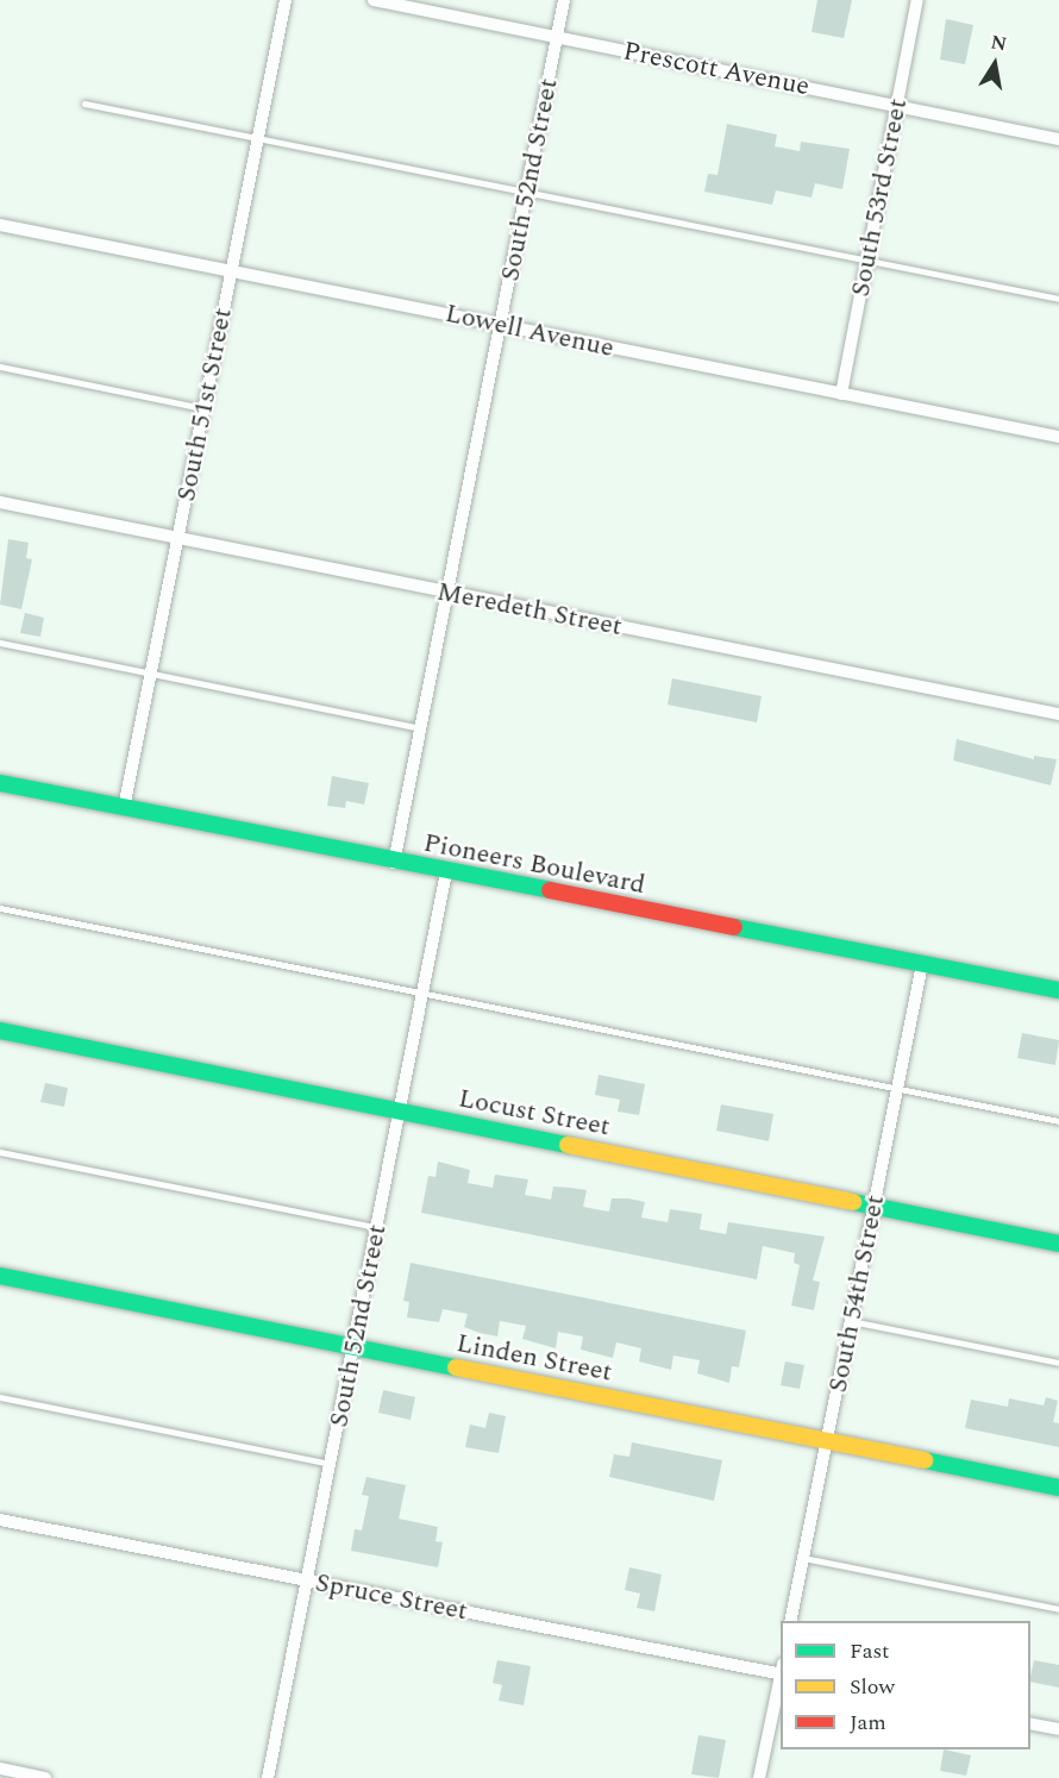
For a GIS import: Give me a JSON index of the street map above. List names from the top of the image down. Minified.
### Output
{"streets":{"street":["Prescott Avenue","South 52nd Street","South 53rd Street","Lowell Avenue","South 51st Street","Meredeth Street","Pioneers Boulevard","Locust Street","South 54th Street","Linden Street","Spruce Street"]},"crossings":[["Prescott Avenue","South 52nd Street"],["Prescott Avenue","South 53rd Street"],["South 52nd Street","Lowell Avenue"],["South 52nd Street","Meredeth Street"],["South 52nd Street","Pioneers Boulevard"],["South 52nd Street","Locust Street"],["South 52nd Street","Linden Street"],["South 52nd Street","Spruce Street"],["South 53rd Street","Lowell Avenue"],["Lowell Avenue","South 51st Street"],["South 51st Street","Meredeth Street"],["South 51st Street","Pioneers Boulevard"],["Pioneers Boulevard","South 54th Street"],["Locust Street","South 54th Street"],["South 54th Street","Linden Street"]],"legend":["Fast","Slow","Jam"],"north":"top"}
